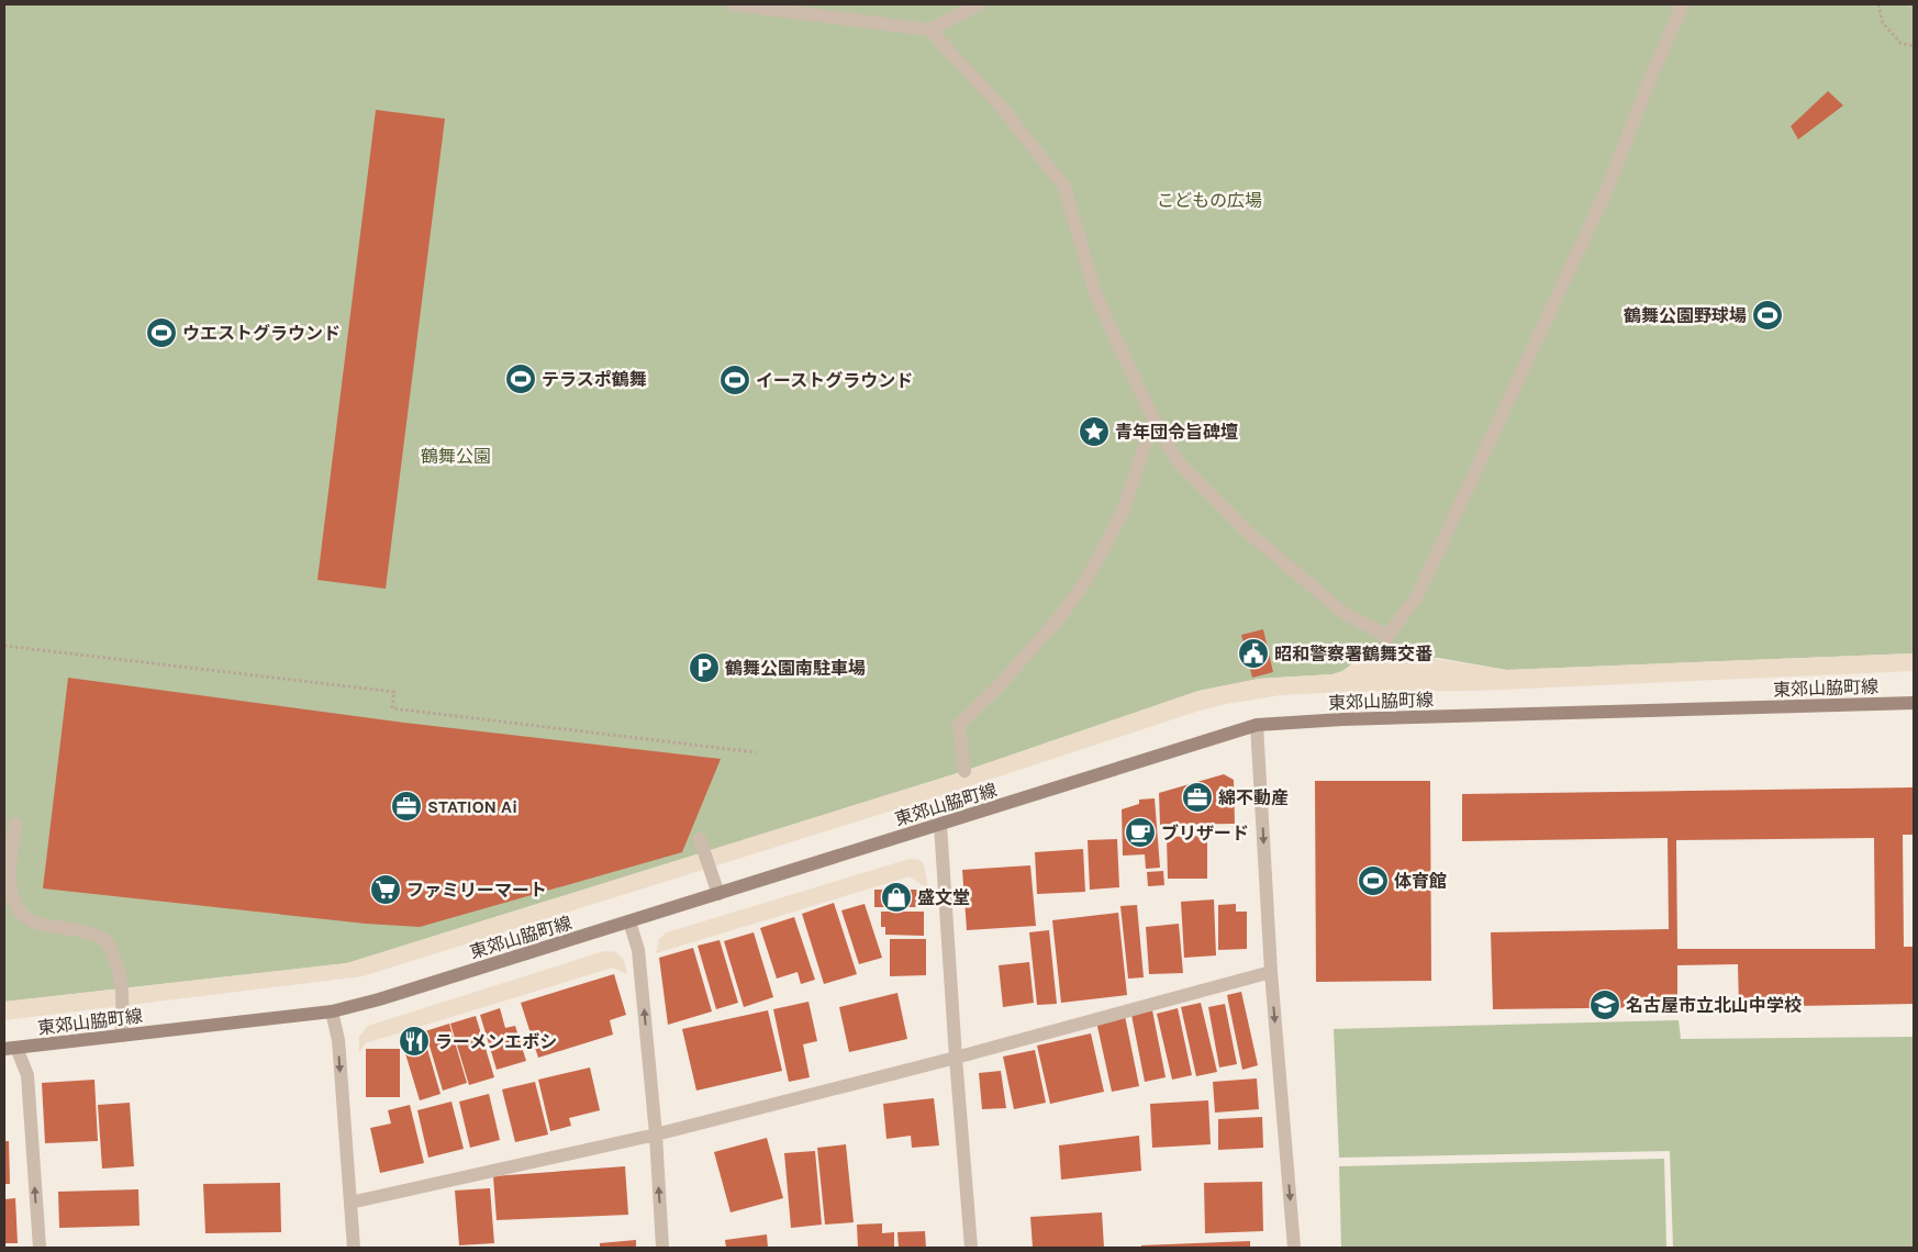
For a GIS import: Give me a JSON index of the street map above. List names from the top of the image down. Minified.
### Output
{"streets":{"street":["東郊山脇町線"]},"parks":["こどもの広場","鶴舞公園"],"places":{"sports":["鶴舞公園野球場","ウエストグラウンド","テラスポ鶴舞","イーストグラウンド","体育館"],"place":["青年団令旨碑壇"],"public building":["昭和警察署鶴舞交番"],"parking":["鶴舞公園南駐車場"],"office":["綿不動産","STATION Ai"],"cafe":["ブリザード"],"supermarket":["ファミリーマート"],"shop":["盛文堂"],"school or university":["名古屋市立北山中学校"],"restaurant":["ラーメンエボシ"]}}
